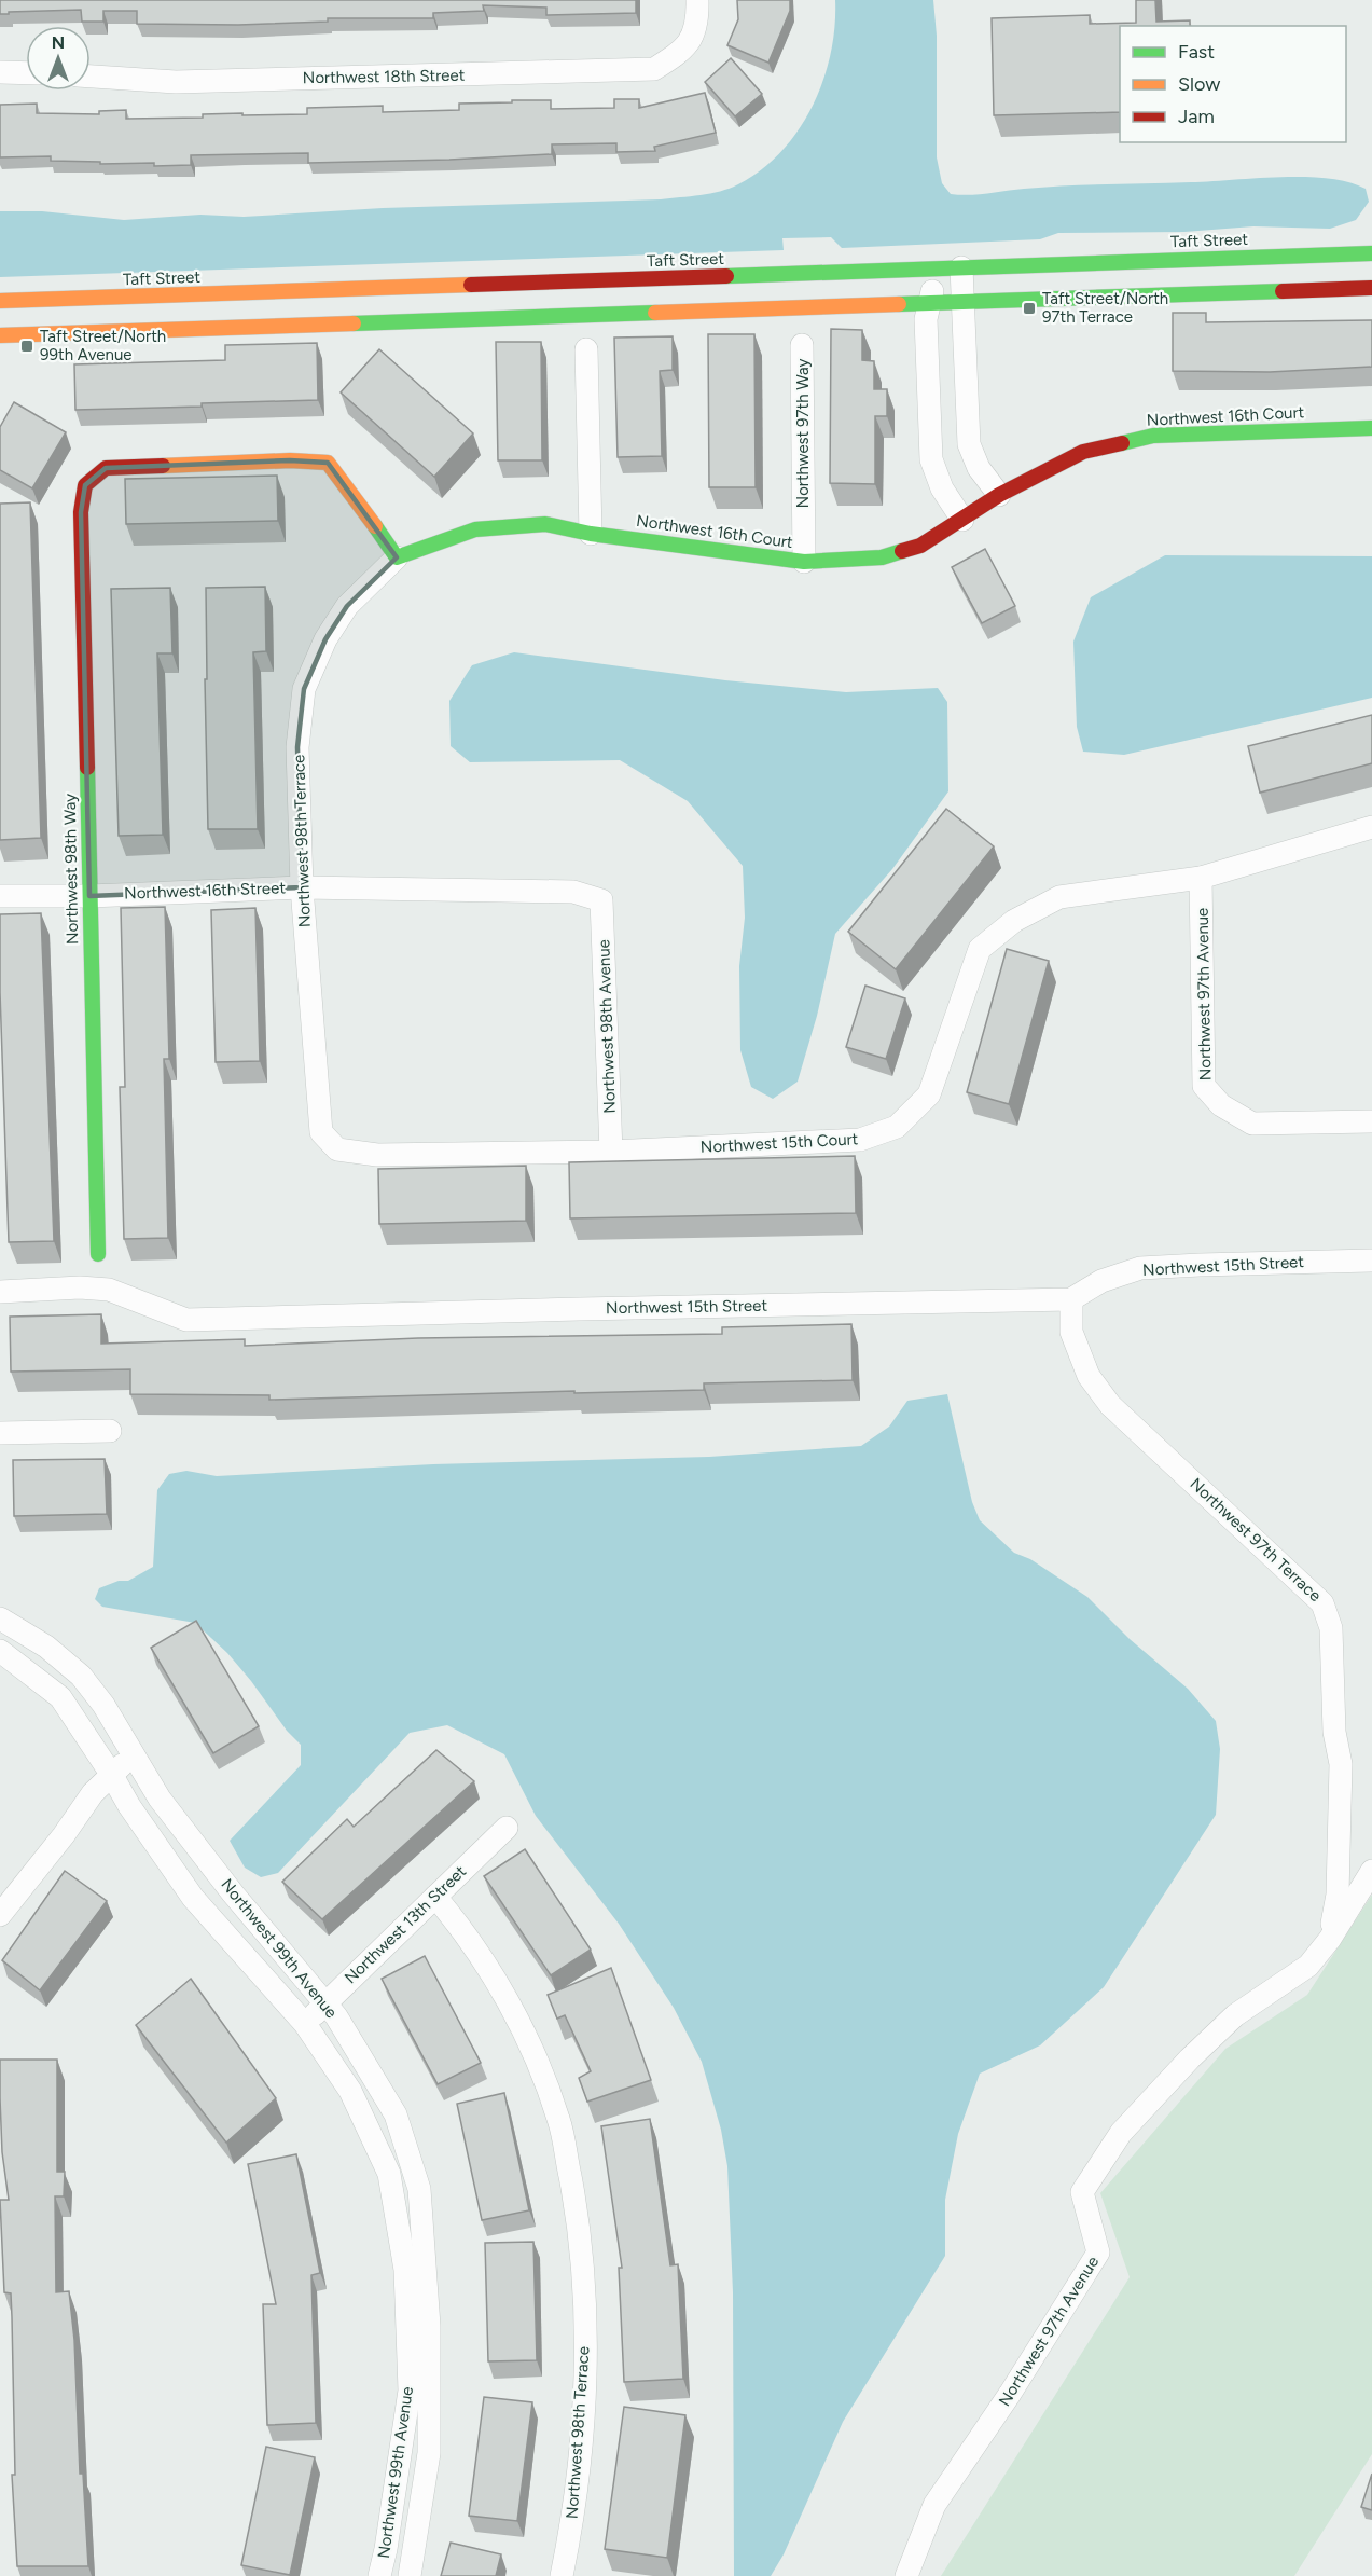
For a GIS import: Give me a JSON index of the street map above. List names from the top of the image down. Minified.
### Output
{"streets":{"street":["Northwest 18th Street","Taft Street","Northwest 16th Court","Northwest 97th Way","Northwest 98th Terrace","Northwest 98th Way","Northwest 16th Street","Northwest 97th Avenue","Northwest 98th Avenue","Northwest 15th Court","Northwest 15th Street","Northwest 97th Terrace","Northwest 13th Street","Northwest 99th Avenue"]},"crossings":[["Northwest 16th Court","Northwest 97th Way"],["Northwest 16th Court","Northwest 98th Terrace"],["Northwest 16th Court","Northwest 98th Way"],["Northwest 98th Terrace","Northwest 98th Way"],["Northwest 98th Terrace","Northwest 16th Street"],["Northwest 98th Terrace","Northwest 15th Court"],["Northwest 98th Terrace","Northwest 13th Street"],["Northwest 98th Way","Northwest 16th Street"],["Northwest 16th Street","Northwest 98th Avenue"],["Northwest 97th Avenue","Northwest 15th Court"],["Northwest 97th Avenue","Northwest 97th Terrace"],["Northwest 98th Avenue","Northwest 15th Court"],["Northwest 15th Street","Northwest 97th Terrace"],["Northwest 13th Street","Northwest 99th Avenue"]],"places":{"transit":["Taft Street/North 97th Terrace","Taft Street/North 99th Avenue"]},"legend":["Fast","Slow","Jam"],"north":"top"}
